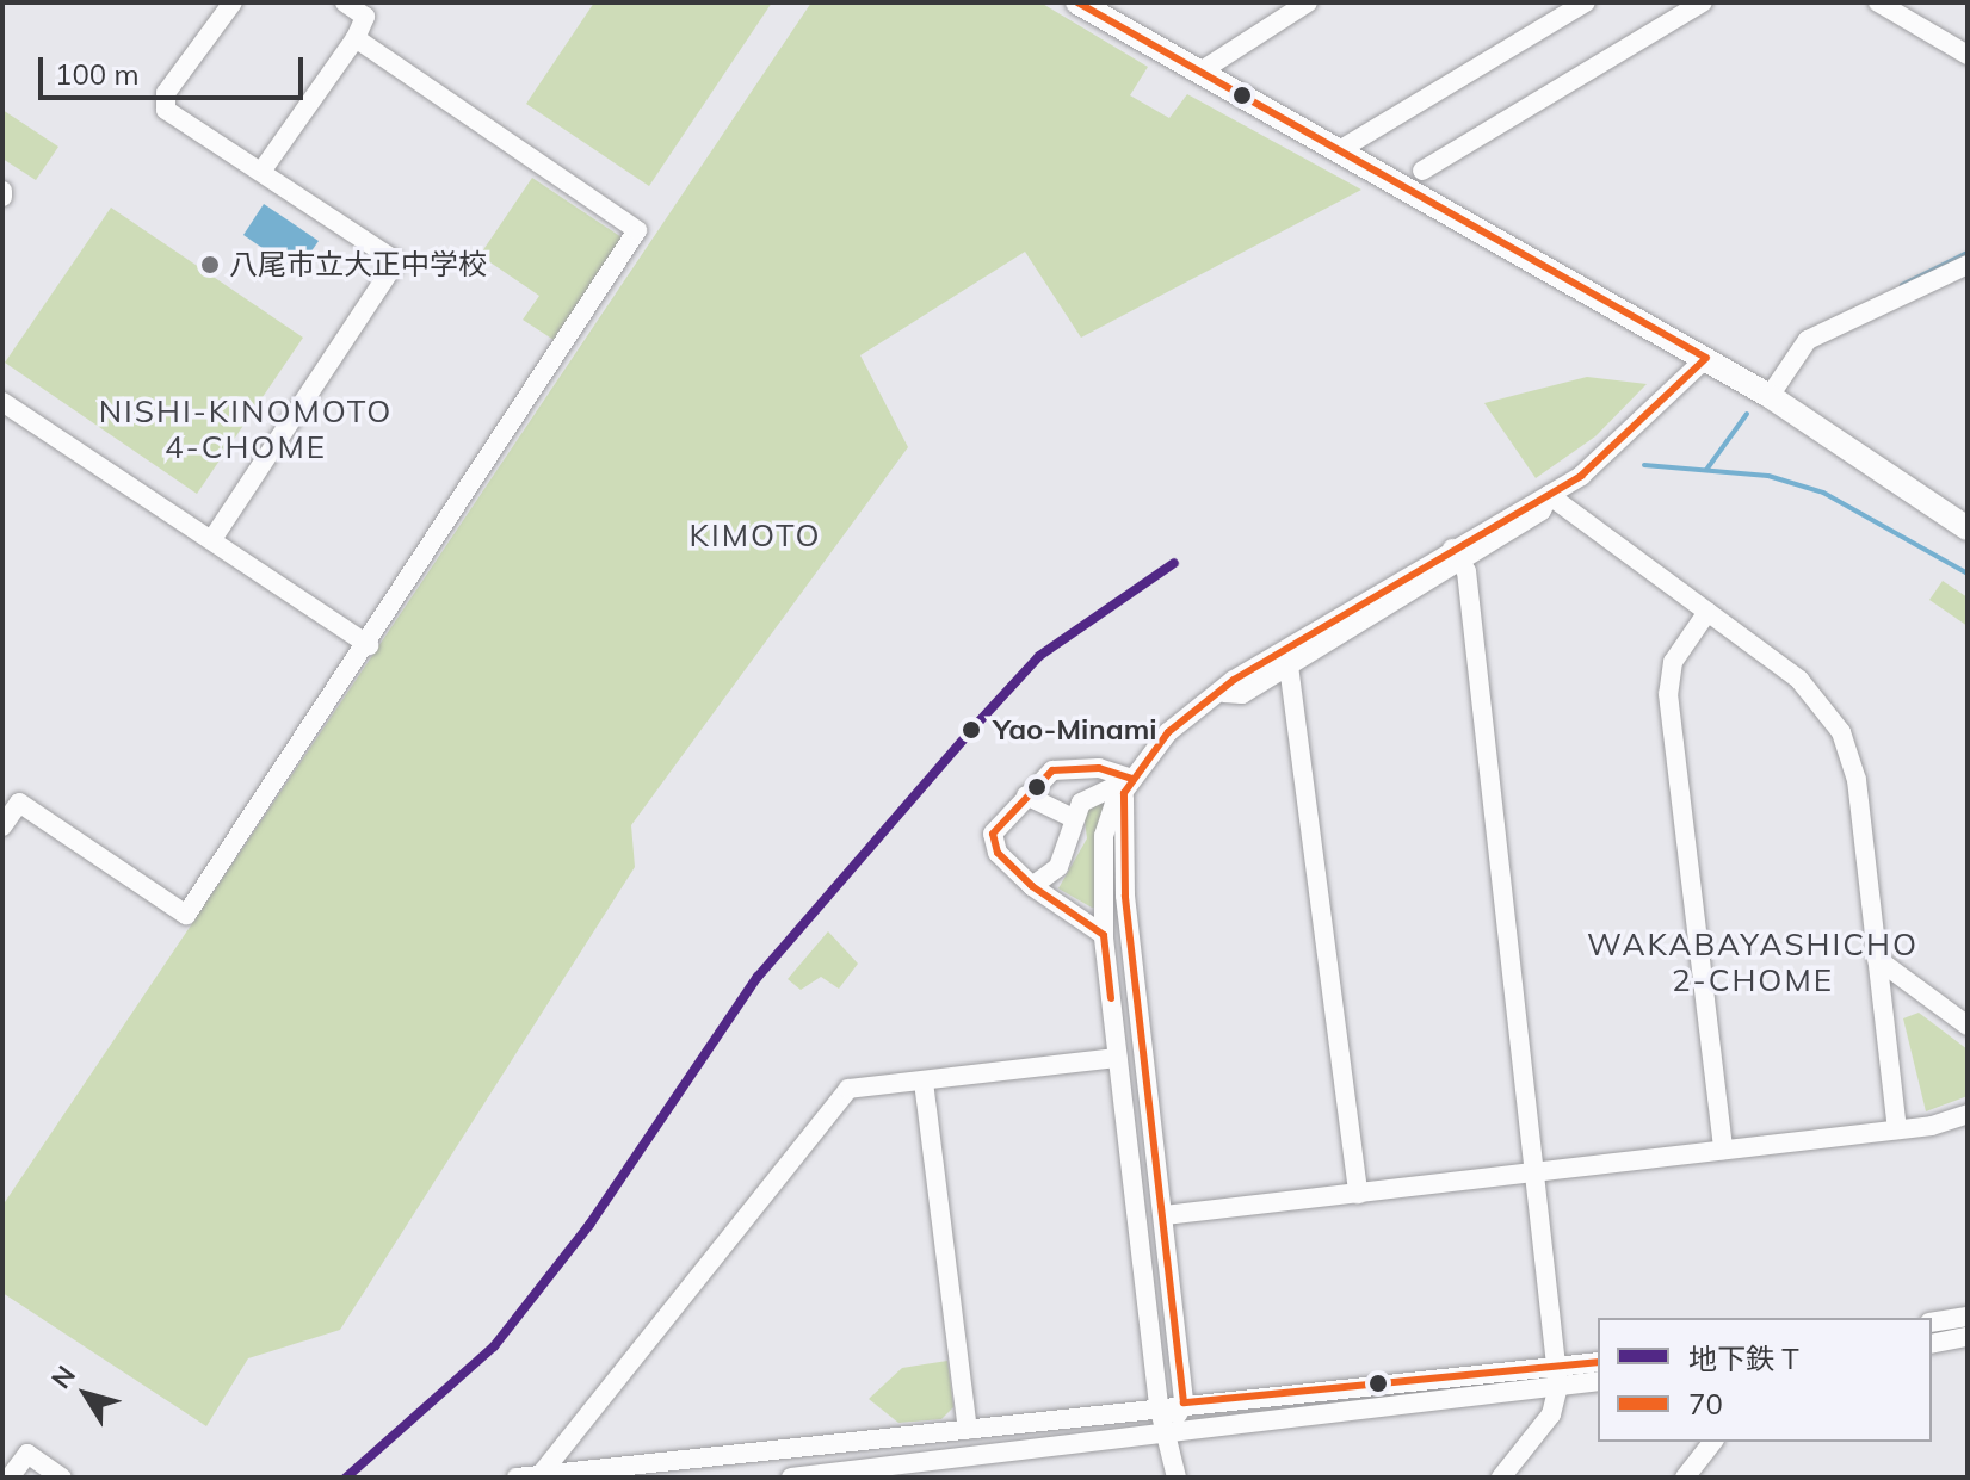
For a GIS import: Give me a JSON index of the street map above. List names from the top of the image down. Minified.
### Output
{"districts":["NISHI-KINOMOTO 4-CHOME","KIMOTO","WAKABAYASHICHO 2-CHOME"],"places":["八尾市立大正中学校","Yao-Minami"],"lines":["transit line 70","metro line T"],"legend":["地下鉄 T","70"],"scale_bar":"100 m","north":"top left"}
